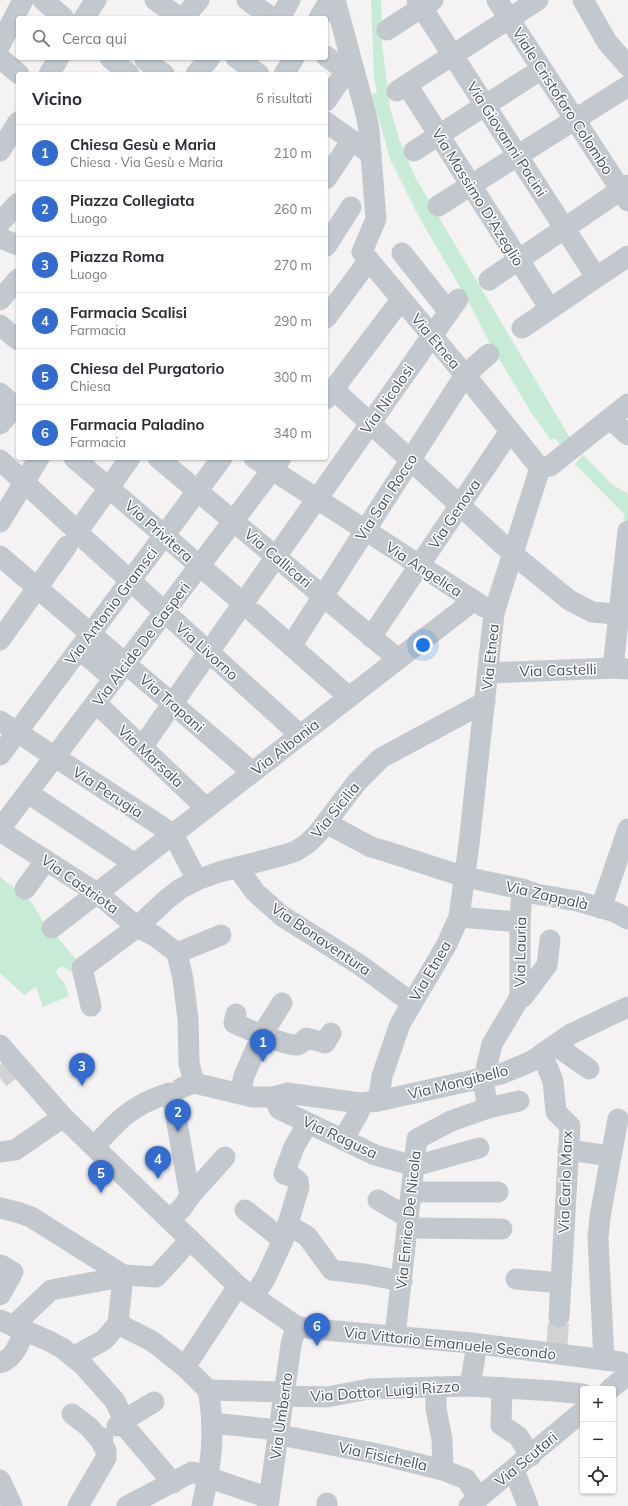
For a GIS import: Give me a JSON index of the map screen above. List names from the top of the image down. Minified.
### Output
{"streets":{"street":["Viale Cristoforo Colombo","Via Giovanni Pacini","Via Massimo D'Azeglio","Via Etnea","Via Nicolosi","Via San Rocco","Via Genova","Via Privitera","Via Callicari","Via Angelica","Via Antonio Gramsci","Via Alcide De Gasperi","Via Livorno","Via Castelli","Via Trapani","Via Albania","Via Marsala","Via Perugia","Via Sicilia","Via Castriota","Via Zappalà","Via Bonaventura","Via Lauria","Via Mongibello","Via Ragusa","Via Carlo Marx","Via Enrico De Nicola","Via Vittorio Emanuele Secondo","Via Dottor Luigi Rizzo","Via Umberto","Via Fisichella","Via Scutari"]},"crossings":[["Via Giovanni Pacini","Via Massimo D'Azeglio"],["Via Etnea","Via Nicolosi"],["Via Etnea","Via San Rocco"],["Via Etnea","Via Genova"],["Via Etnea","Via Angelica"],["Via Etnea","Via Castelli"],["Via Etnea","Via Sicilia"],["Via Etnea","Via Zappalà"],["Via Etnea","Via Bonaventura"],["Via Etnea","Via Mongibello"],["Via Etnea","Via Ragusa"],["Via Nicolosi","Via Privitera"],["Via Nicolosi","Via Callicari"],["Via Nicolosi","Via Angelica"],["Via Nicolosi","Via Livorno"],["Via Nicolosi","Via Trapani"],["Via Nicolosi","Via Marsala"],["Via San Rocco","Via Privitera"],["Via San Rocco","Via Callicari"],["Via San Rocco","Via Angelica"],["Via Genova","Via Callicari"],["Via Genova","Via Angelica"],["Via Privitera","Via Antonio Gramsci"],["Via Privitera","Via Alcide De Gasperi"],["Via Privitera","Via Albania"],["Via Callicari","Via Antonio Gramsci"],["Via Callicari","Via Alcide De Gasperi"],["Via Callicari","Via Albania"],["Via Angelica","Via Alcide De Gasperi"],["Via Angelica","Via Albania"],["Via Antonio Gramsci","Via Livorno"],["Via Antonio Gramsci","Via Trapani"],["Via Antonio Gramsci","Via Perugia"],["Via Alcide De Gasperi","Via Livorno"],["Via Alcide De Gasperi","Via Trapani"],["Via Alcide De Gasperi","Via Marsala"],["Via Alcide De Gasperi","Via Perugia"],["Via Alcide De Gasperi","Via Castriota"],["Via Livorno","Via Albania"],["Via Trapani","Via Albania"],["Via Albania","Via Marsala"],["Via Albania","Via Perugia"],["Via Albania","Via Castriota"],["Via Perugia","Via Sicilia"],["Via Sicilia","Via Castriota"],["Via Sicilia","Via Zappalà"],["Via Sicilia","Via Bonaventura"],["Via Zappalà","Via Lauria"],["Via Lauria","Via Mongibello"],["Via Mongibello","Via Ragusa"],["Via Mongibello","Via Carlo Marx"],["Via Ragusa","Via Enrico De Nicola"],["Via Enrico De Nicola","Via Vittorio Emanuele Secondo"],["Via Vittorio Emanuele Secondo","Via Umberto"],["Via Dottor Luigi Rizzo","Via Umberto"],["Via Umberto","Via Fisichella"],["Via Fisichella","Via Scutari"]],"page":{"search":"Cerca qui","heading":["Vicino","6 risultati"],"list":[{"mark":"1","name":"Chiesa Gesù e Maria","note":"Chiesa · Via Gesù e Maria","value":"210 m"},{"mark":"2","name":"Piazza Collegiata","note":"Luogo","value":"260 m"},{"mark":"3","name":"Piazza Roma","note":"Luogo","value":"270 m"},{"mark":"4","name":"Farmacia Scalisi","note":"Farmacia","value":"290 m"},{"mark":"5","name":"Chiesa del Purgatorio","note":"Chiesa","value":"300 m"},{"mark":"6","name":"Farmacia Paladino","note":"Farmacia","value":"340 m"}],"pins":["1","3","2","4","5","6"],"map_buttons":["+","−"]}}
